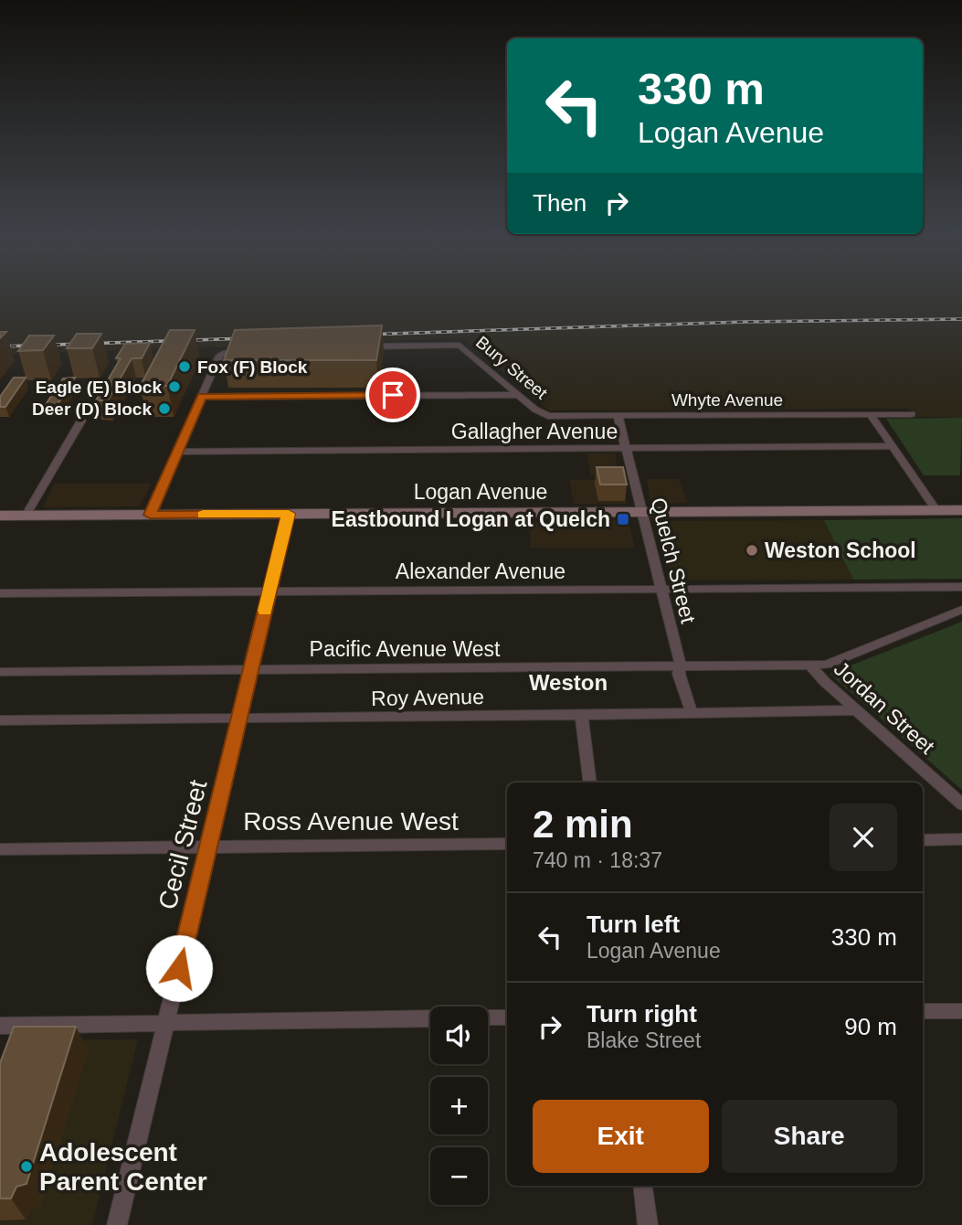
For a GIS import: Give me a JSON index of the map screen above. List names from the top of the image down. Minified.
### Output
{"streets":{"main road":["Logan Avenue"],"street":["Bury Street","Whyte Avenue","Gallagher Avenue","Quelch Street","Alexander Avenue","Pacific Avenue West","Roy Avenue","Jordan Street","Ross Avenue West","Cecil Street"]},"crossings":[["Bury Street","Whyte Avenue"],["Whyte Avenue","Quelch Street"],["Gallagher Avenue","Quelch Street"],["Logan Avenue","Quelch Street"],["Logan Avenue","Cecil Street"],["Quelch Street","Alexander Avenue"],["Quelch Street","Pacific Avenue West"],["Quelch Street","Roy Avenue"],["Alexander Avenue","Cecil Street"],["Pacific Avenue West","Jordan Street"],["Pacific Avenue West","Cecil Street"],["Roy Avenue","Jordan Street"],["Roy Avenue","Cecil Street"],["Ross Avenue West","Cecil Street"]],"districts":["Weston"],"places":{"other":["Fox (F) Block","Eagle (E) Block","Deer (D) Block","Weston School","Adolescent Parent Center"],"transit":["Eastbound Logan at Quelch"]},"page":{"turn":["330 m","Logan Avenue"],"then":"Then","heading":["2 min","740 m · 18:37"],"list":[{"name":"Turn left","note":"Logan Avenue","value":"330 m"},{"name":"Turn right","note":"Blake Street","value":"90 m"}],"map_buttons":["+","−"],"buttons":["Exit","Share"]}}
